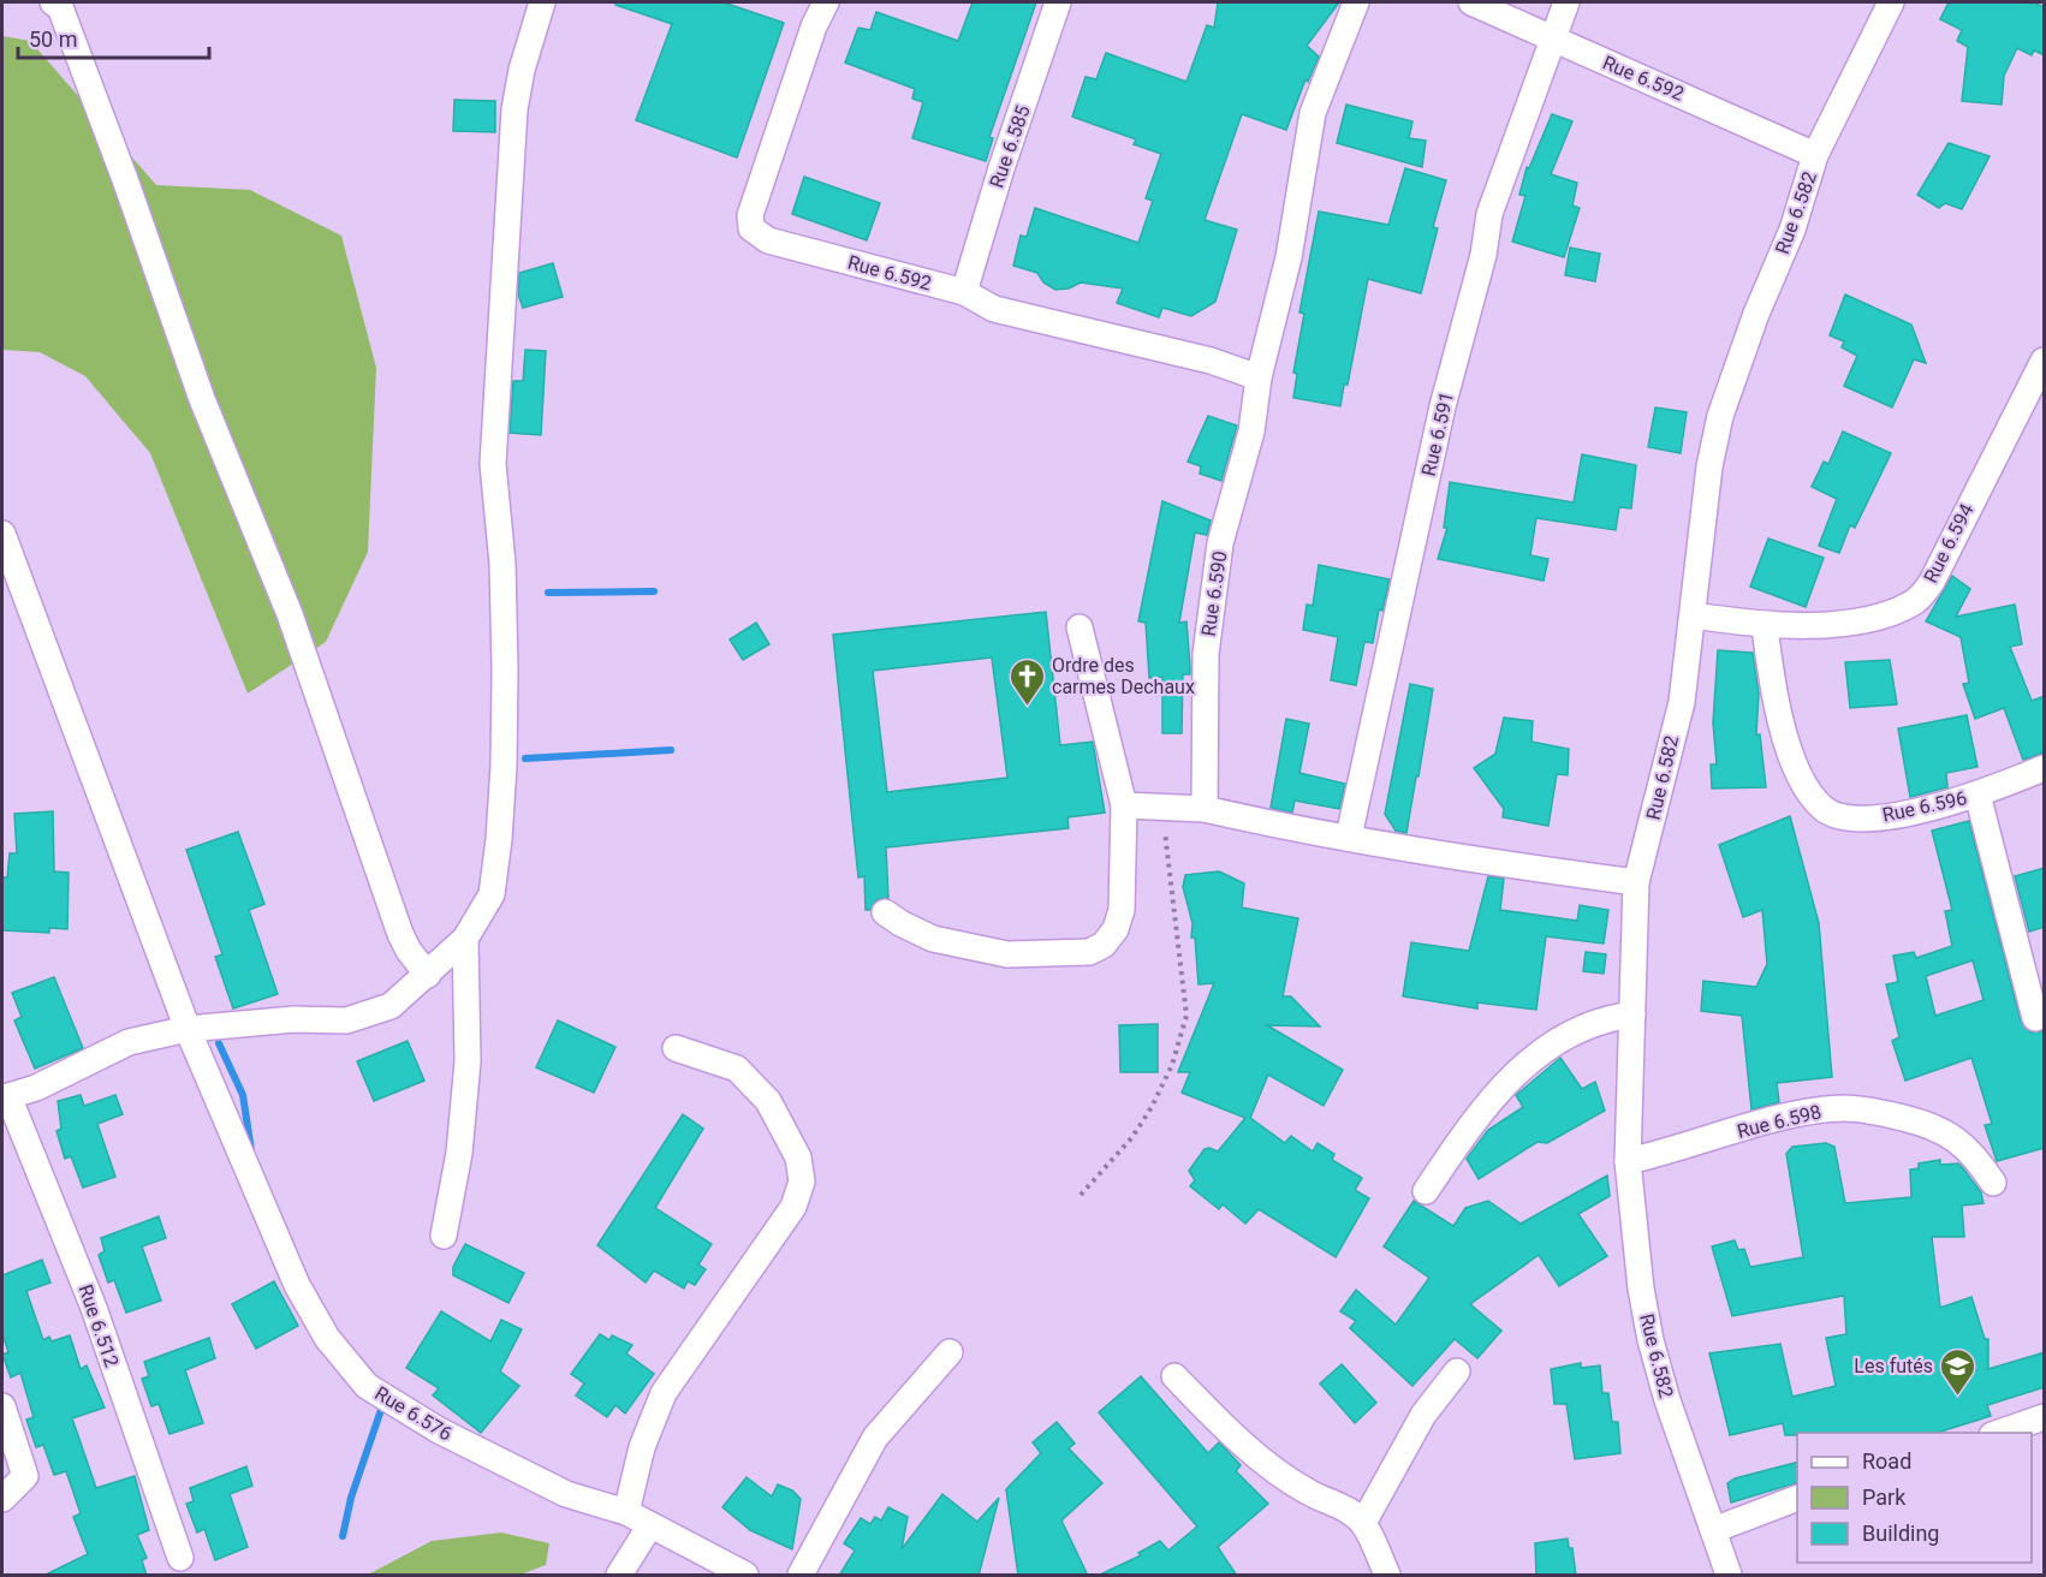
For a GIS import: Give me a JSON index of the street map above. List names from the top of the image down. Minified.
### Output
{"streets":{"street":["Rue 6.592","Rue 6.585","Rue 6.582","Rue 6.591","Rue 6.594","Rue 6.590","Rue 6.596","Rue 6.598","Rue 6.512","Rue 6.576"]},"crossings":[["Rue 6.592","Rue 6.585"],["Rue 6.592","Rue 6.582"],["Rue 6.592","Rue 6.591"],["Rue 6.592","Rue 6.590"],["Rue 6.582","Rue 6.594"],["Rue 6.582","Rue 6.598"],["Rue 6.594","Rue 6.596"],["Rue 6.512","Rue 6.576"]],"places":{"church":["Ordre des carmes Dechaux"],"school or university":["Les futés"]},"legend":["Road","Park","Building"],"scale_bar":"50 m"}
